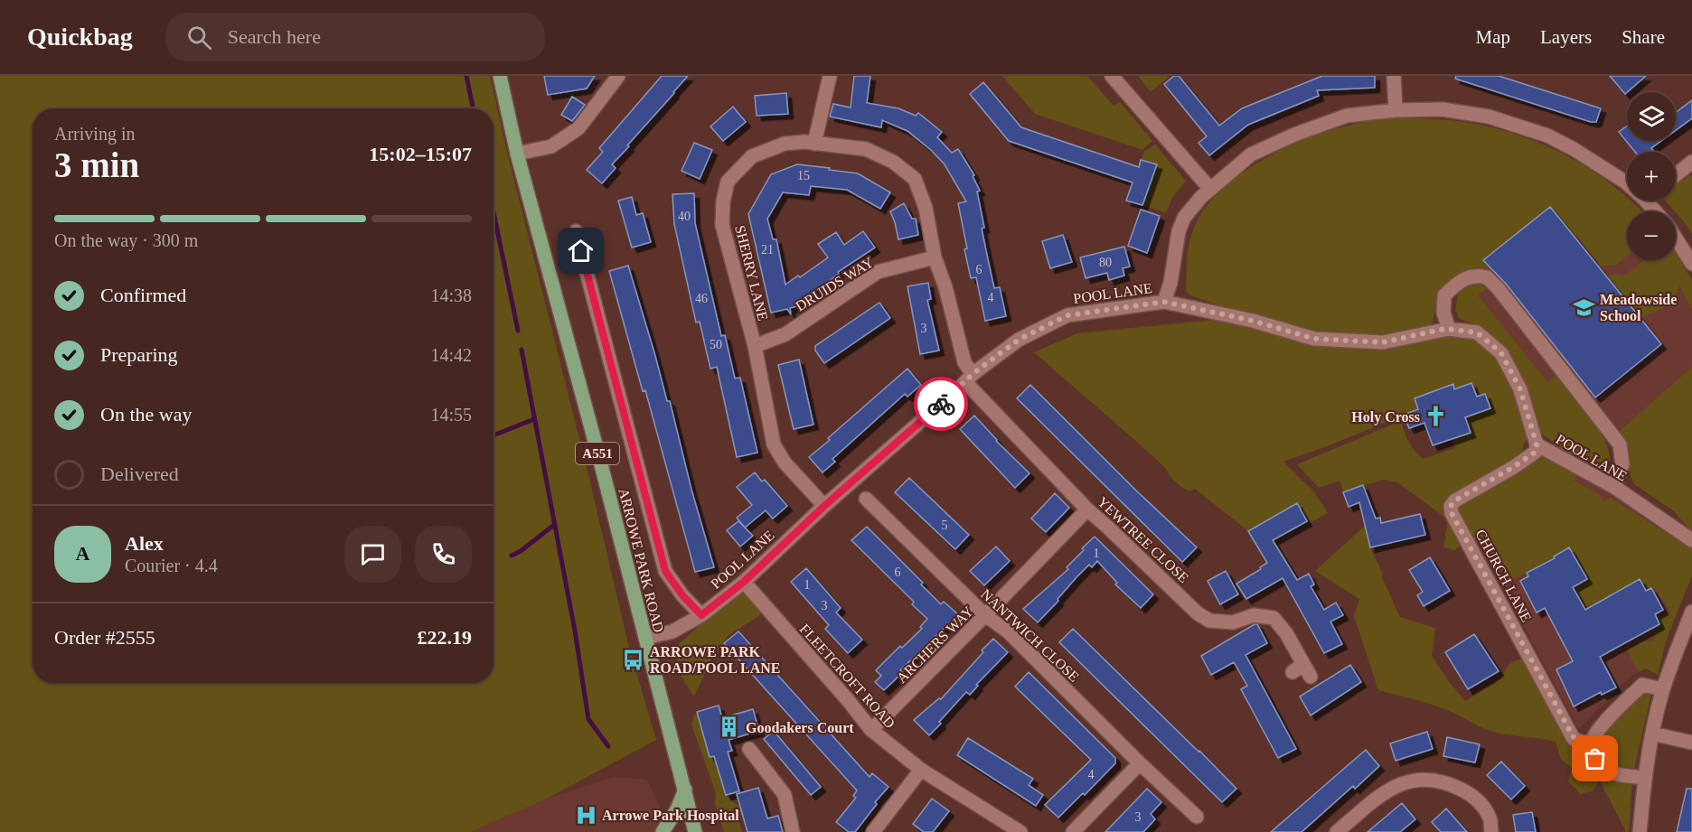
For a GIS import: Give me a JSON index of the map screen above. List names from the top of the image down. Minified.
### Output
{"streets":{"main road":["A551","ARROWE PARK ROAD"],"street":["SHERRY LANE","DRUIDS WAY","POOL LANE","YEWTREE CLOSE","CHURCH LANE","NANTWICH CLOSE","ARCHERS WAY","FLEETCROFT ROAD"]},"crossings":[["SHERRY LANE","DRUIDS WAY"],["SHERRY LANE","POOL LANE"],["SHERRY LANE","YEWTREE CLOSE"],["POOL LANE","YEWTREE CLOSE"],["POOL LANE","ARROWE PARK ROAD"],["POOL LANE","CHURCH LANE"],["POOL LANE","FLEETCROFT ROAD"],["YEWTREE CLOSE","ARCHERS WAY"],["NANTWICH CLOSE","ARCHERS WAY"],["ARCHERS WAY","FLEETCROFT ROAD"]],"places":{"school or university":["Meadowside School"],"church":["Holy Cross"],"bus stop":["ARROWE PARK ROAD/POOL LANE"],"building":["Goodakers Court"],"hospital":["Arrowe Park Hospital"]},"house_numbers":["15","40","21","80","6","4","46","3","50","5","1","6","1","3","4","3"],"page":{"header":"Quickbag","search":"Search here","nav":["Map","Layers","Share"],"map_buttons":["+","−"],"heading":["3 min","Arriving in","15:02–15:07"],"panel":["Alex","Courier · 4.4","Order #2555","£22.19"],"bar":"On the way · 300 m","list":[["Confirmed","14:38"],["Preparing","14:42"],["On the way","14:55"],"Delivered"],"round":"A"}}
